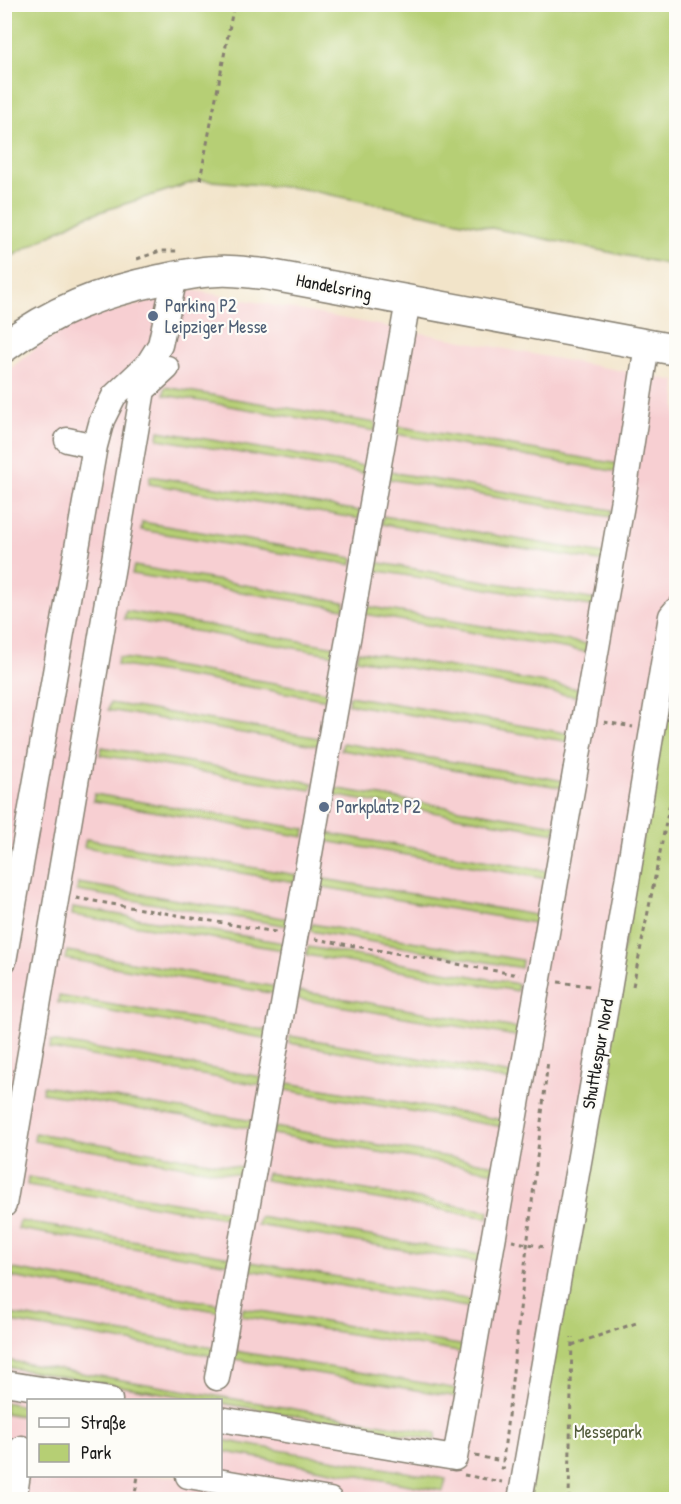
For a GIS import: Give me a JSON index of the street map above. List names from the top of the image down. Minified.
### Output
{"streets":{"main road":["Handelsring"],"street":["Shuttlespur Nord"]},"parks":["Messepark"],"places":["Parking P2 Leipziger Messe","Parkplatz P2"],"legend":["Straße","Park"]}
